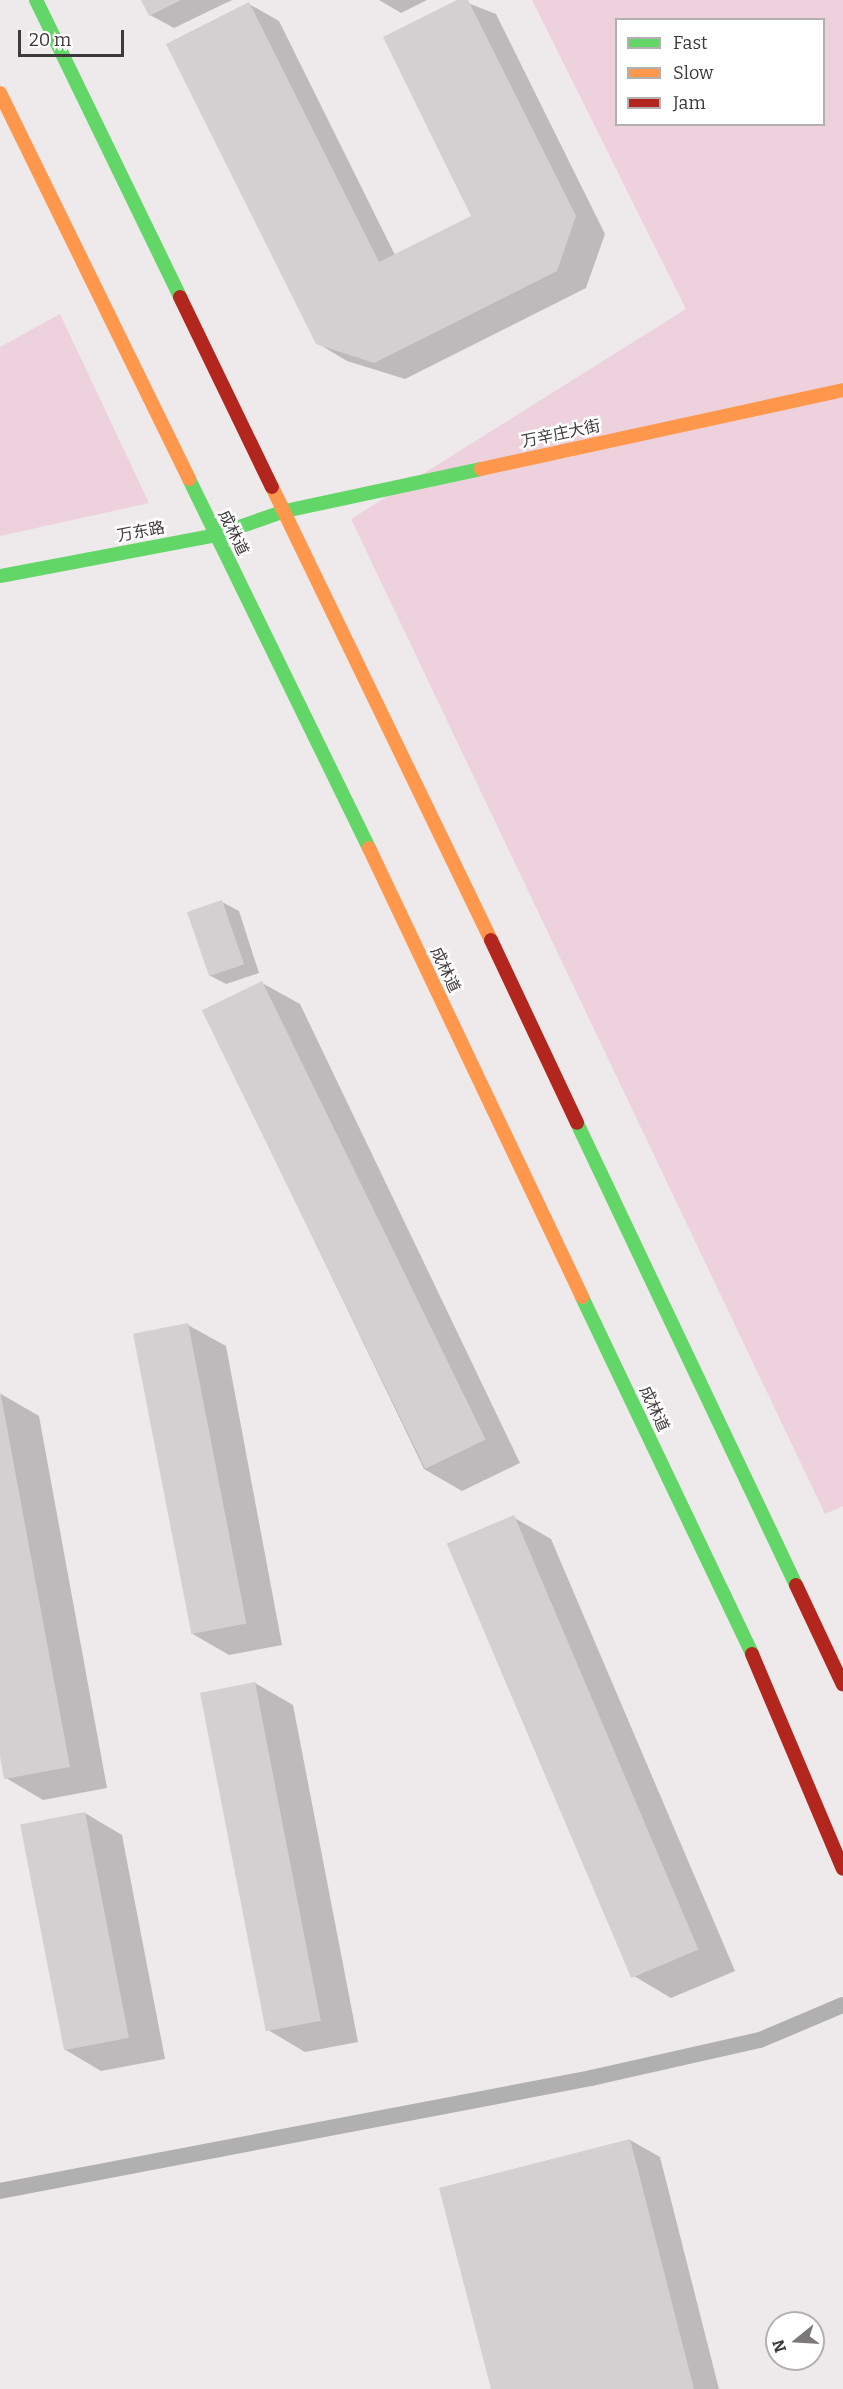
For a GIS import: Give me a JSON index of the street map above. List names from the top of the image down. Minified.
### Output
{"streets":{"main road":["万辛庄大街","万东路","成林道"]},"crossings":[["万辛庄大街","万东路"],["万东路","成林道"]],"legend":["Fast","Slow","Jam"],"scale_bar":"20 m","north":"left"}
